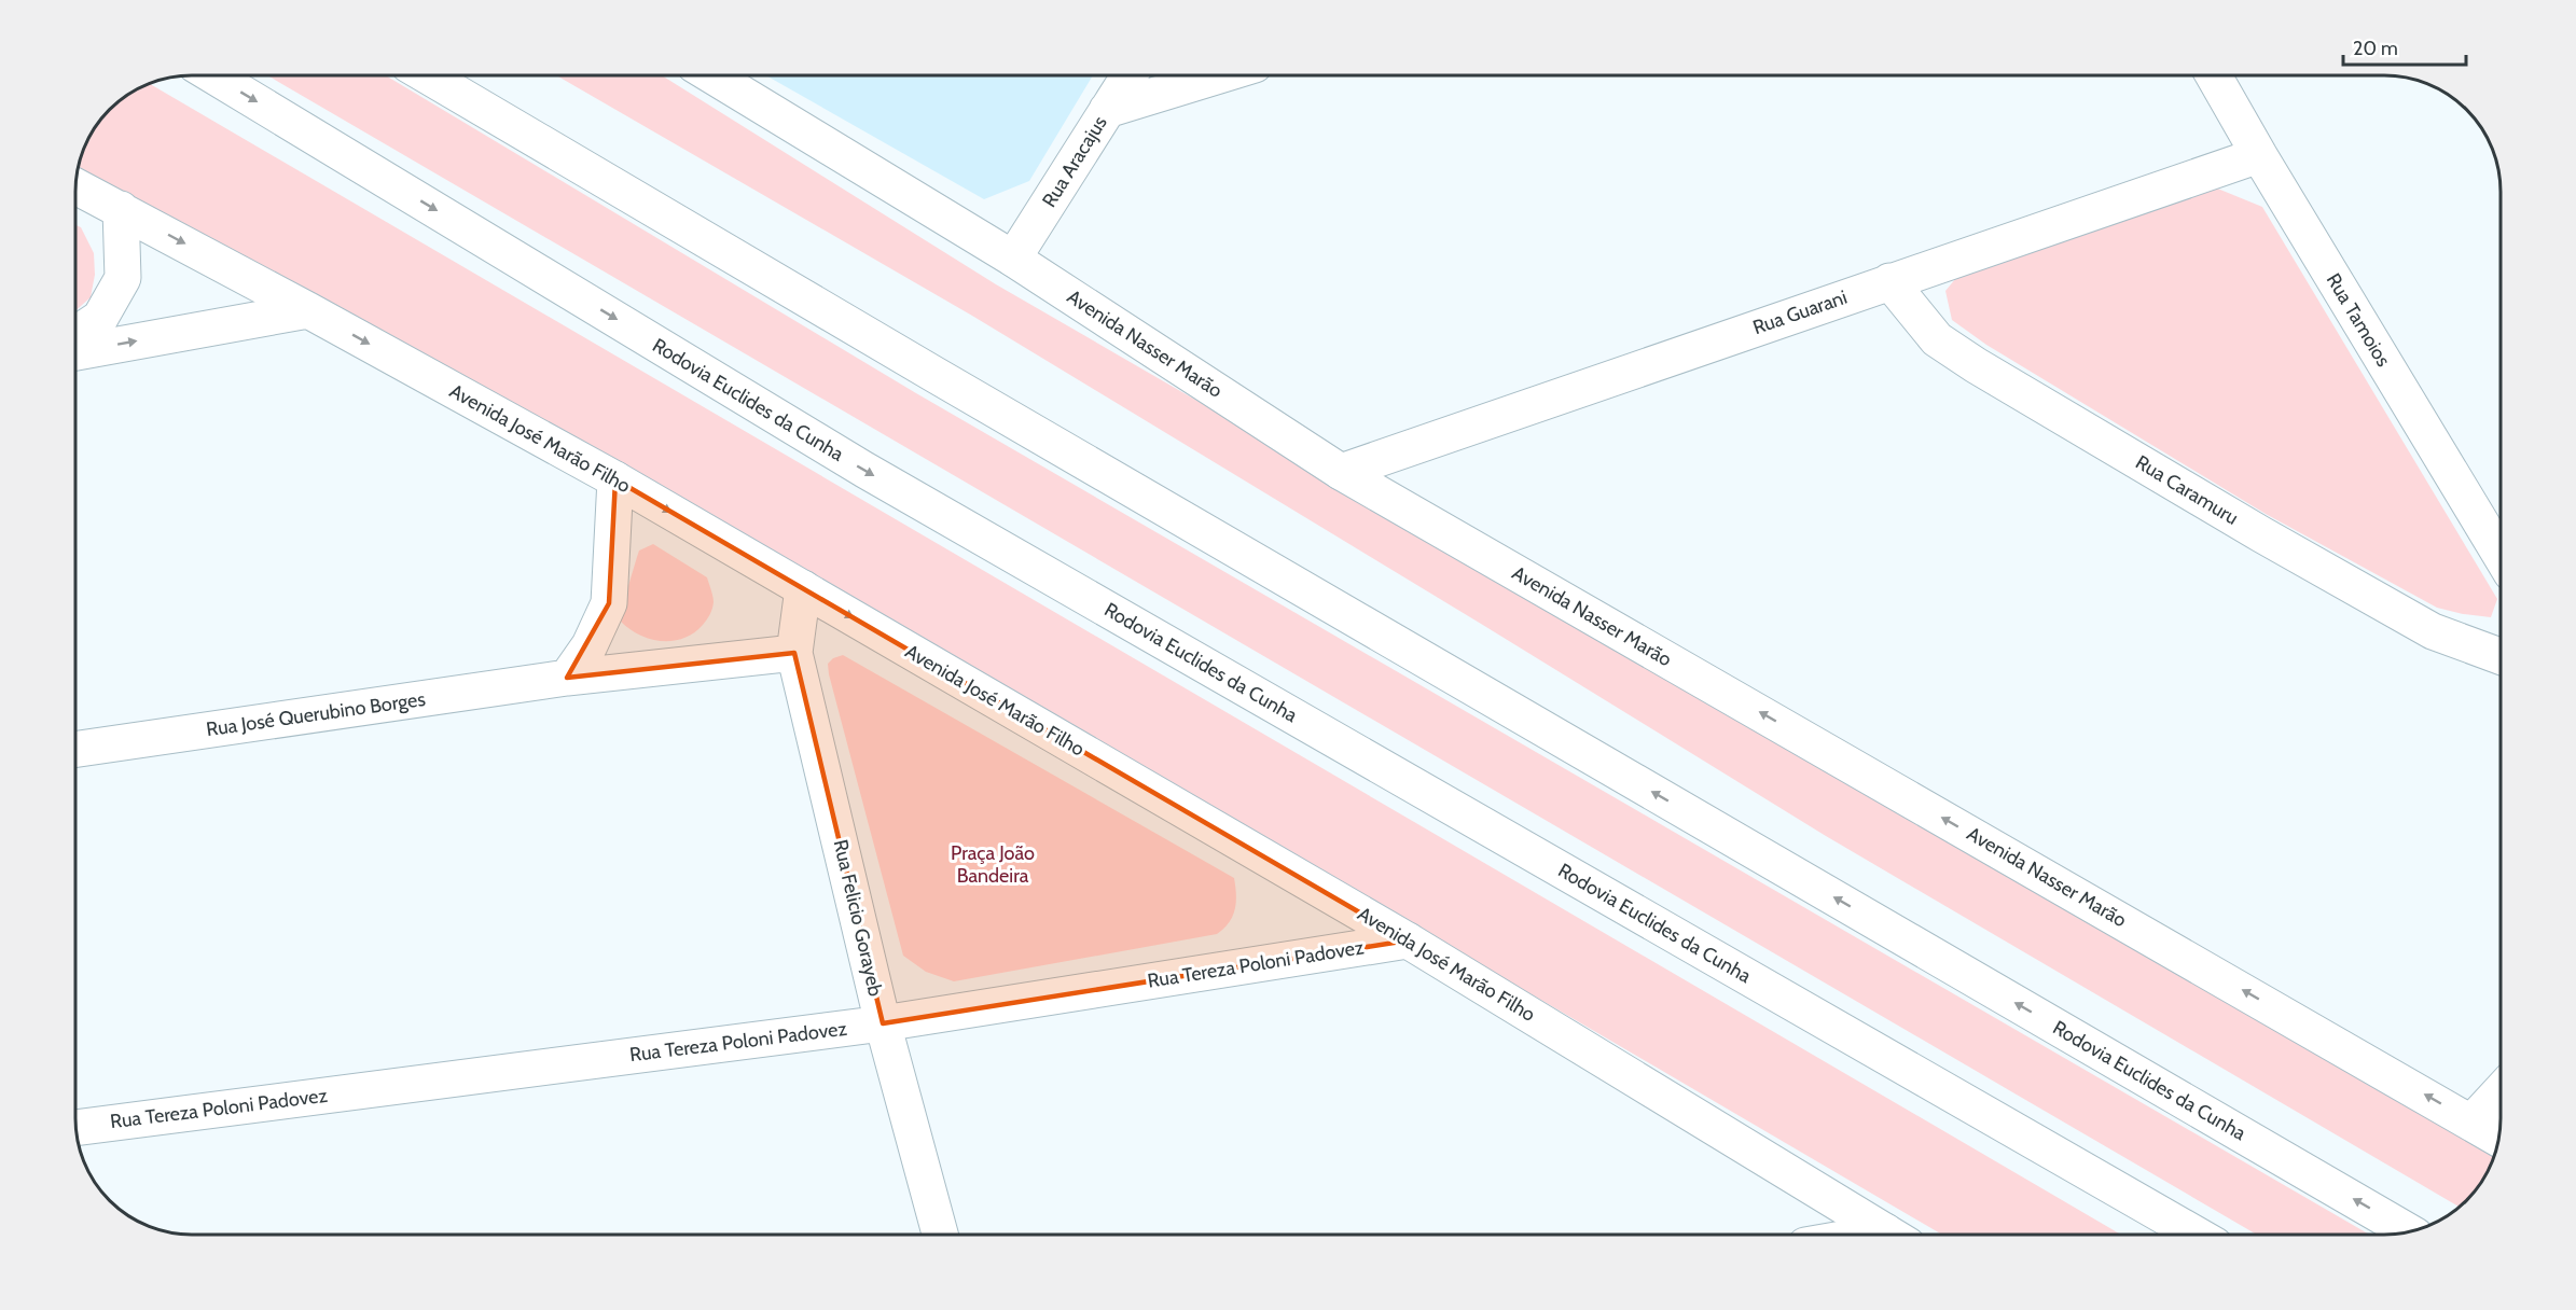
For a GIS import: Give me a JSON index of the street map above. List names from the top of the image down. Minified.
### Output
{"streets":{"main road":["Rua Aracajus","Rua Guarani","Rua Tamoios","Avenida Nasser Marão","Rodovia Euclides da Cunha","Avenida José Marão Filho","Rua Caramuru","Rua José Querubino Borges","Rua Felicio Gorayeb","Rua Tereza Poloni Padovez"]},"crossings":[["Rua Aracajus","Avenida Nasser Marão"],["Rua Guarani","Rua Tamoios"],["Rua Guarani","Avenida Nasser Marão"],["Rua Guarani","Rua Caramuru"],["Avenida José Marão Filho","Rua Felicio Gorayeb"],["Avenida José Marão Filho","Rua Tereza Poloni Padovez"],["Rua José Querubino Borges","Rua Felicio Gorayeb"],["Rua Felicio Gorayeb","Rua Tereza Poloni Padovez"]],"one_way":["Avenida Nasser Marão","Avenida José Marão Filho"],"parks":["Praça João Bandeira"],"scale_bar":"20 m"}
